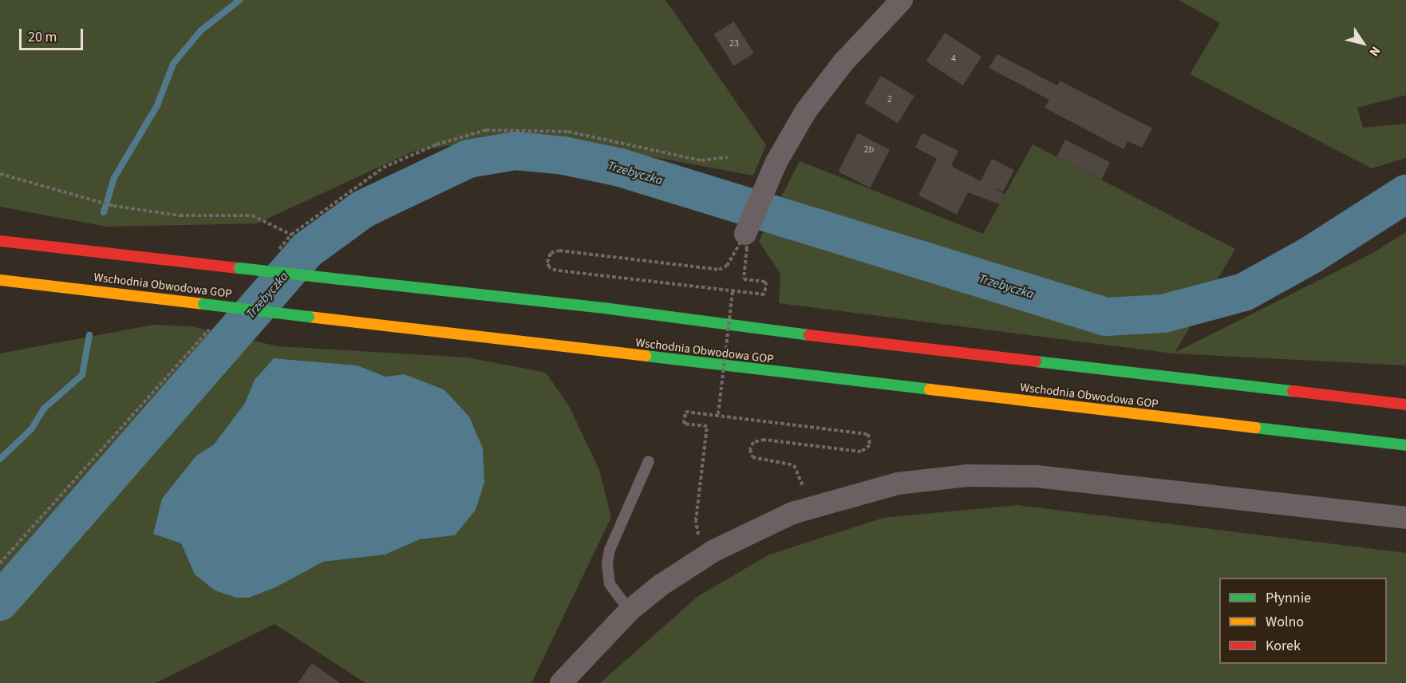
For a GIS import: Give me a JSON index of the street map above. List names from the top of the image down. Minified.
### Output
{"streets":{"highway":["Wschodnia Obwodowa GOP"]},"water":["Trzebyczka"],"house_numbers":["23","4","2","2b"],"legend":["Płynnie","Wolno","Korek"],"scale_bar":"20 m","north":"bottom right"}
